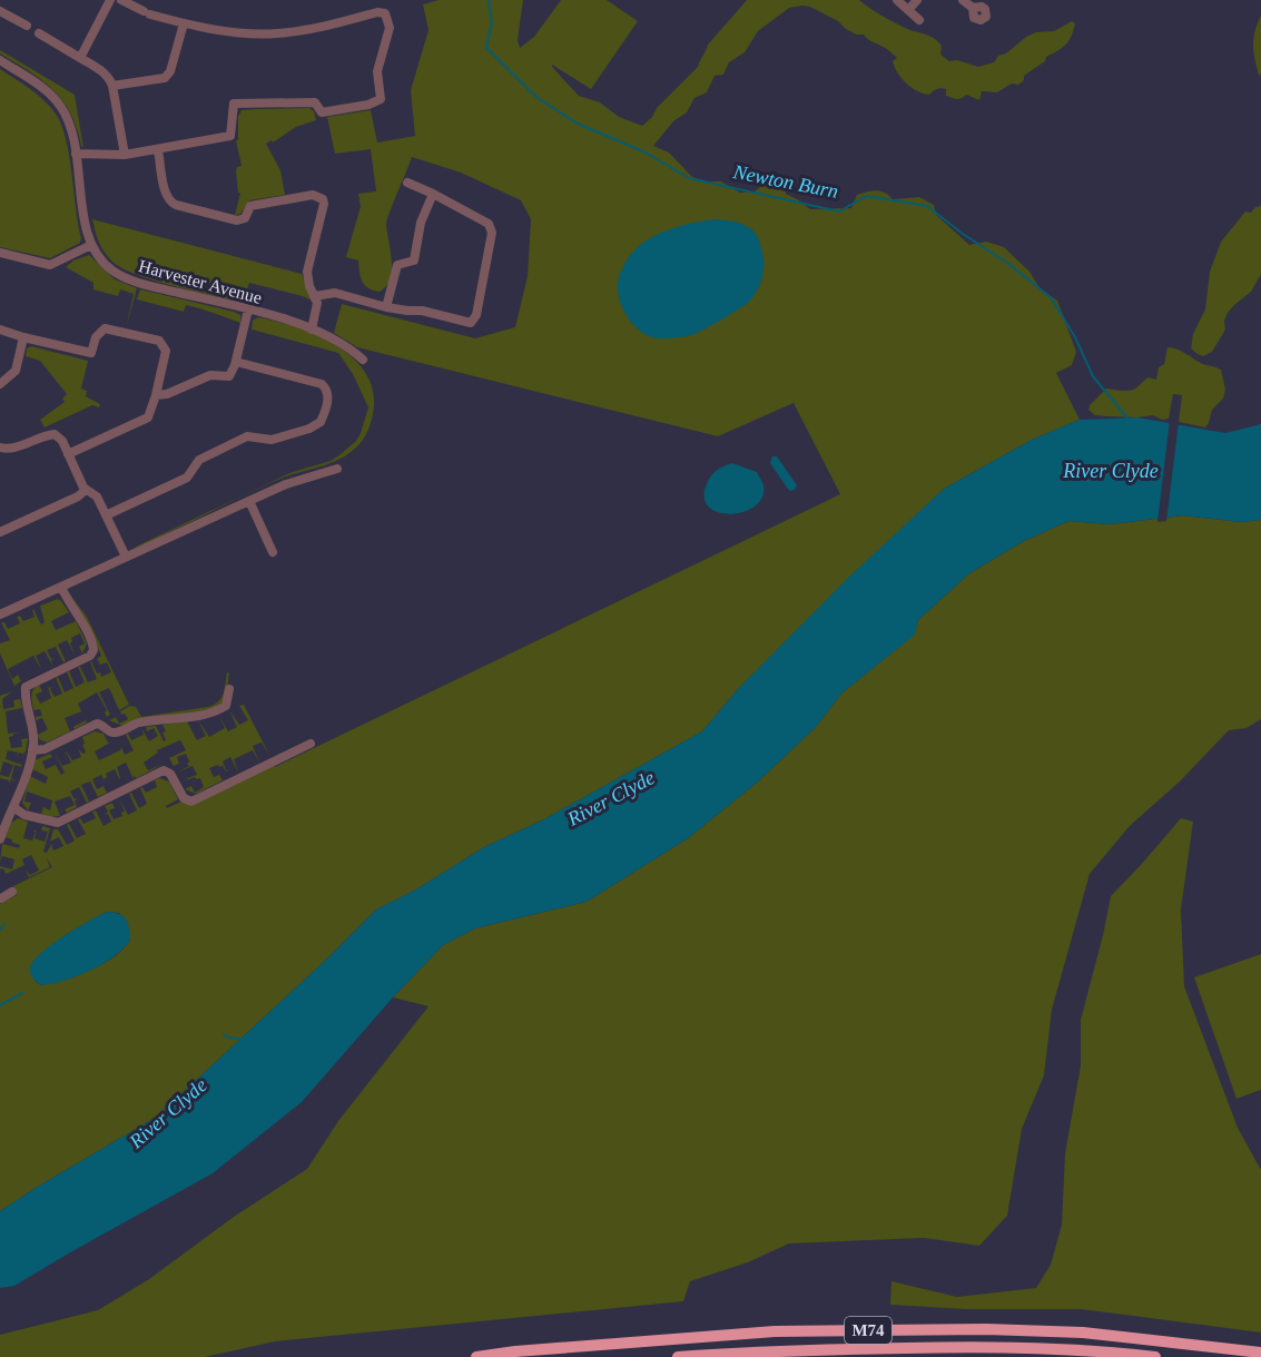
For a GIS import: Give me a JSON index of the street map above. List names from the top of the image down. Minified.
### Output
{"streets":{"highway":["M74"],"street":["Harvester Avenue"]},"water":["Newton Burn","River Clyde"]}
